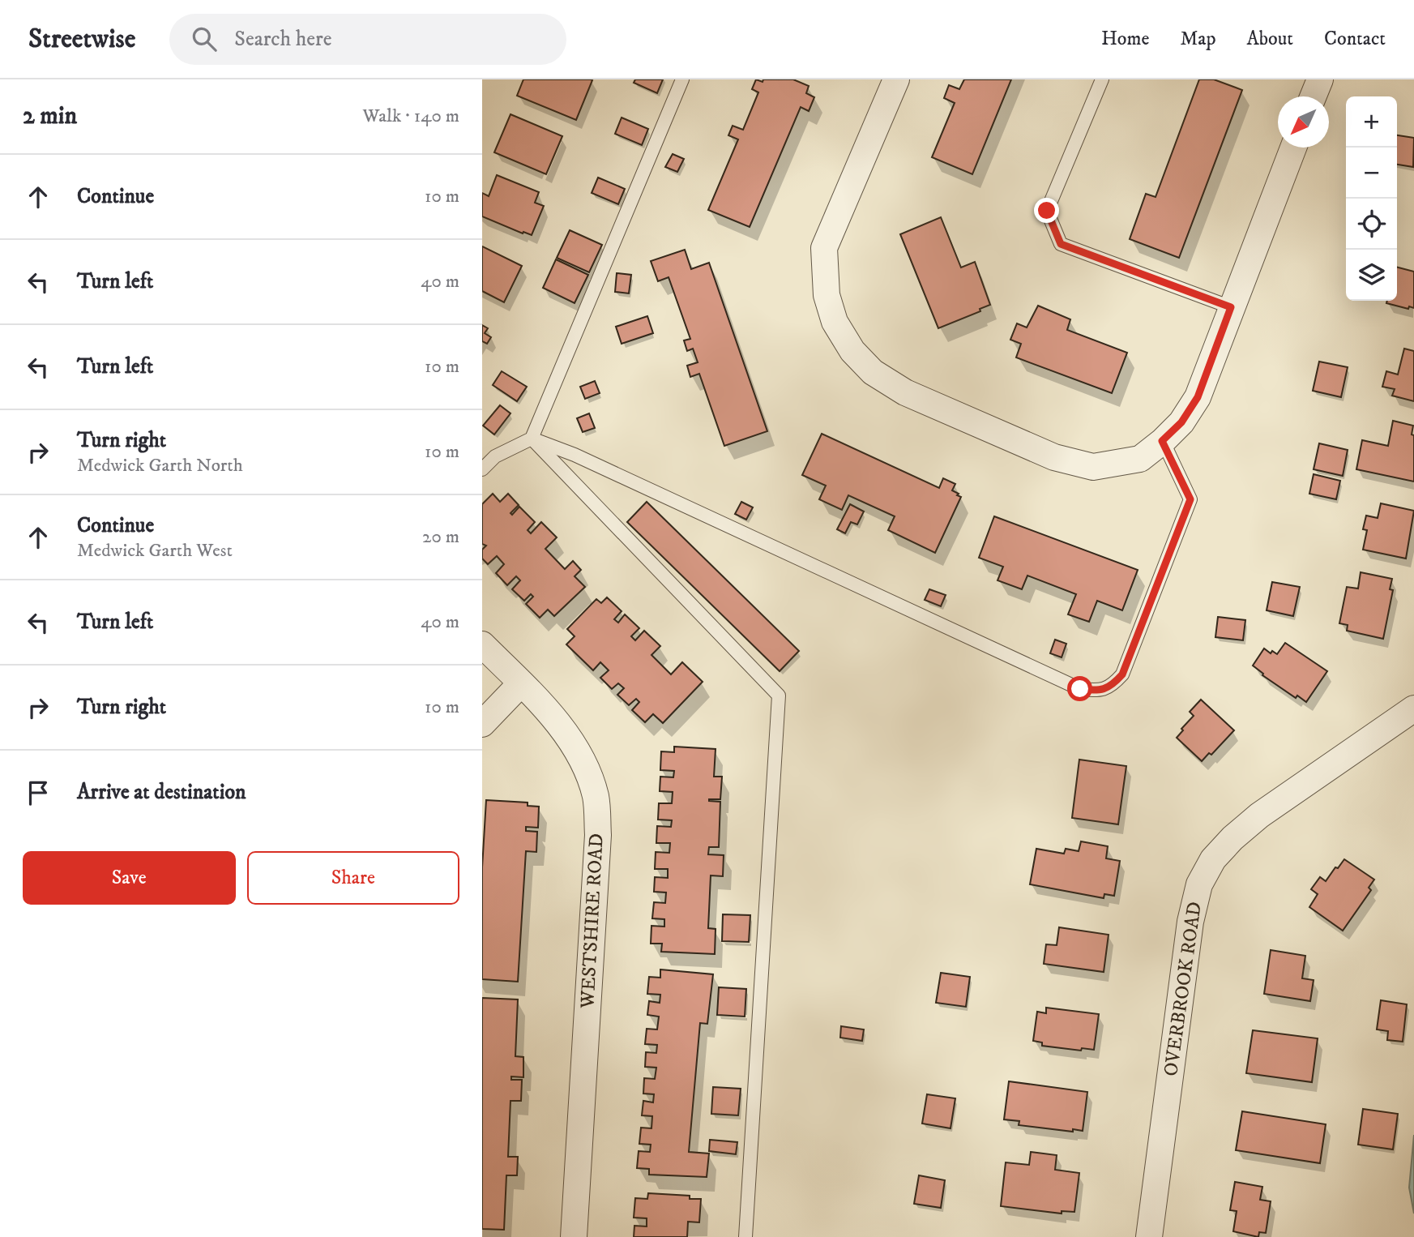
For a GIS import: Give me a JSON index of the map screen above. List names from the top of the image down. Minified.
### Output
{"streets":{"street":["WESTSHIRE ROAD","OVERBROOK ROAD"]},"north":"bottom left","page":{"header":"Streetwise","search":"Search here","nav":["Home","Map","About","Contact"],"heading":["2 min","Walk · 140 m"],"map_buttons":["+","−"],"list":[["Continue","10 m"],["Turn left","40 m"],["Turn left","10 m"],["Turn right","Medwick Garth North","10 m"],["Continue","Medwick Garth West","20 m"],["Turn left","40 m"],["Turn right","10 m"],"Arrive at destination"],"buttons":["Save","Share"]}}
